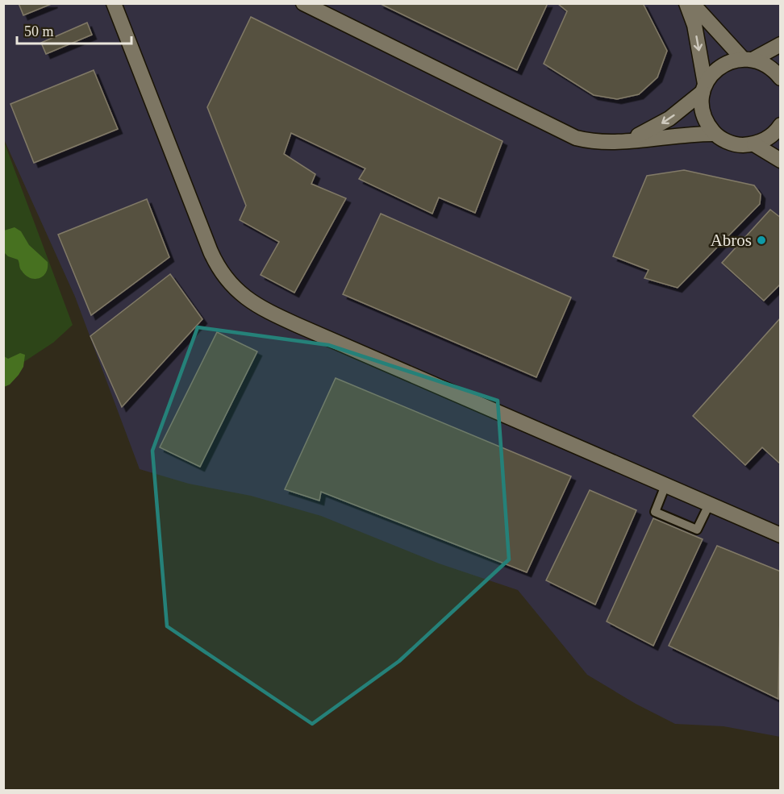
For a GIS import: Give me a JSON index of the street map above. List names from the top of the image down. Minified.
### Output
{"places":["Abros"],"scale_bar":"50 m"}
